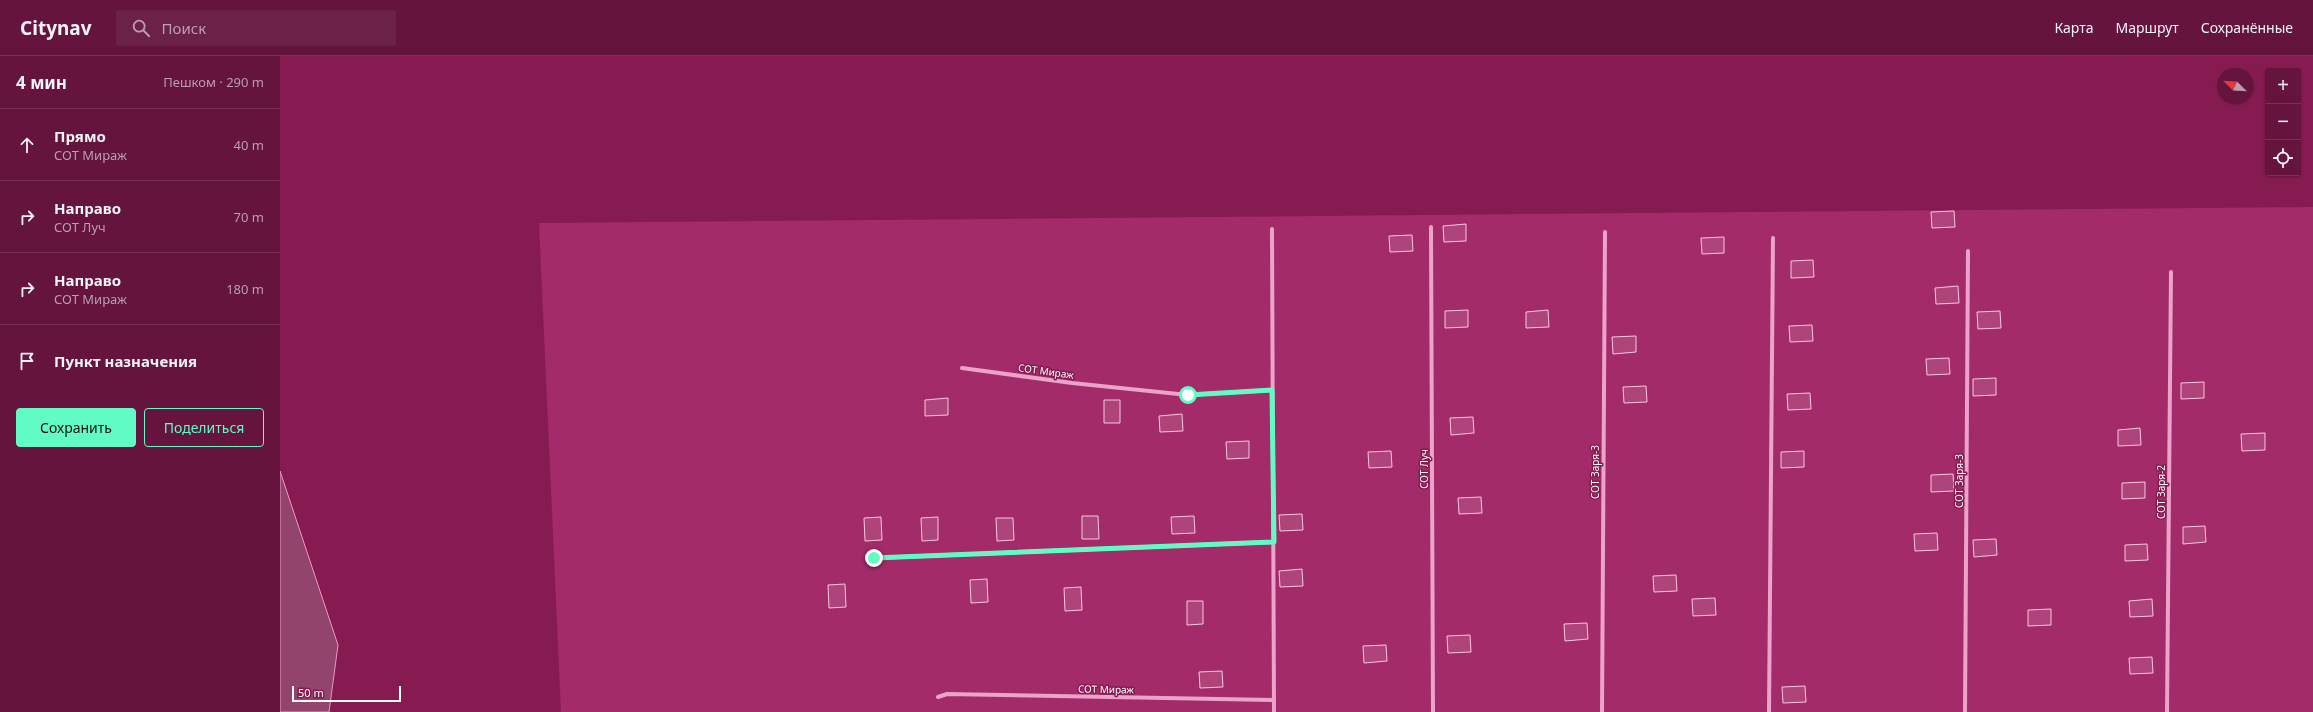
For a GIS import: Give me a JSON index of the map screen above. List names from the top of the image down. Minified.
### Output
{"streets":{"street":["СОТ Мираж","СОТ Луч","СОТ Заря-3","СОТ Заря-2"]},"scale_bar":"50 m","north":"top left","page":{"header":"Citynav","search":"Поиск","nav":["Карта","Маршрут","Сохранённые"],"heading":["4 мин","Пешком · 290 m"],"map_buttons":["+","−"],"list":[["Прямо","СОТ Мираж","40 m"],["Направо","СОТ Луч","70 m"],["Направо","СОТ Мираж","180 m"],"Пункт назначения"],"buttons":["Сохранить","Поделиться"],"scale":"50 m"}}
